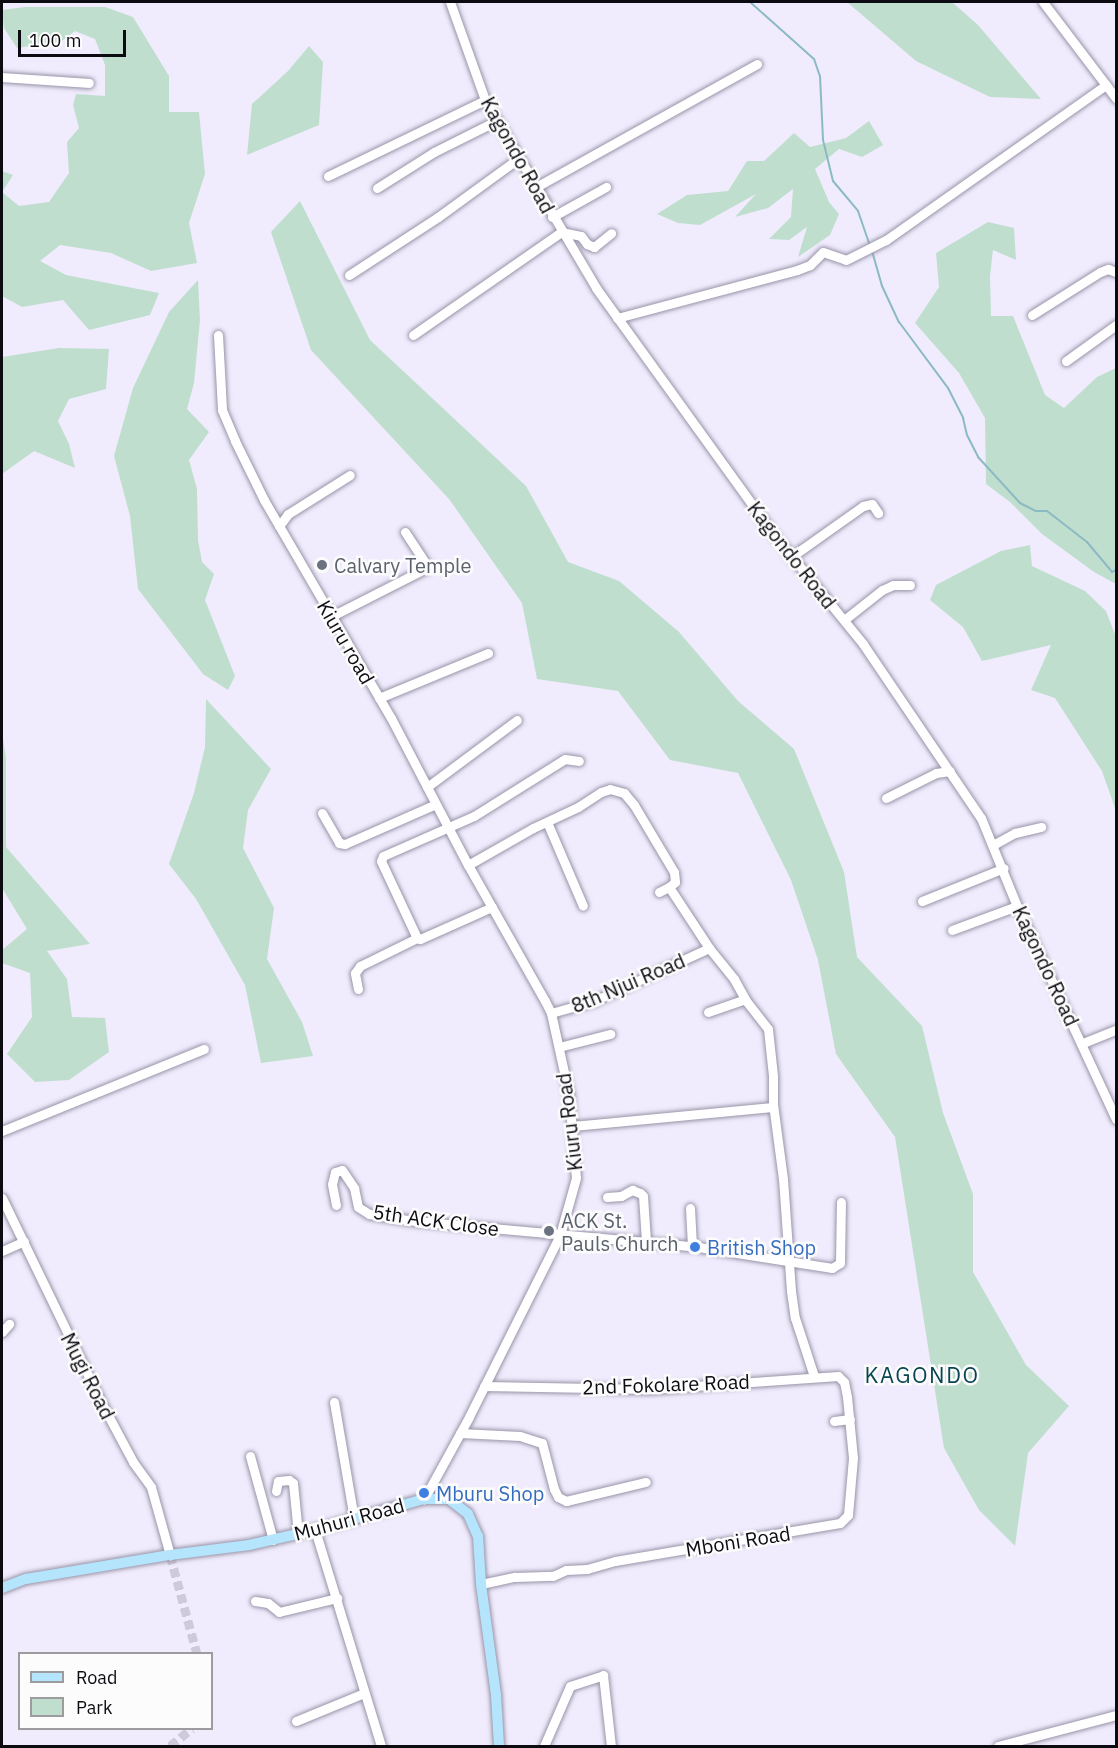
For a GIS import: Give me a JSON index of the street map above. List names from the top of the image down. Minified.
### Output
{"streets":{"main road":["Muhuri Road"],"street":["Kagondo Road","Kiuru road","8th Njui Road","Kiuru Road","5th ACK Close","Mugi Road","2nd Fokolare Road","Mboni Road"]},"crossings":[["Kiuru road","Kiuru Road"],["8th Njui Road","Kiuru Road"],["Kiuru Road","5th ACK Close"],["Kiuru Road","2nd Fokolare Road"],["Kiuru Road","Muhuri Road"],["Mugi Road","Muhuri Road"],["2nd Fokolare Road","Mboni Road"],["Muhuri Road","Mboni Road"]],"districts":["KAGONDO"],"places":["Calvary Temple","ACK St. Pauls Church","British Shop","Mburu Shop"],"legend":["Road","Park"],"scale_bar":"100 m"}
